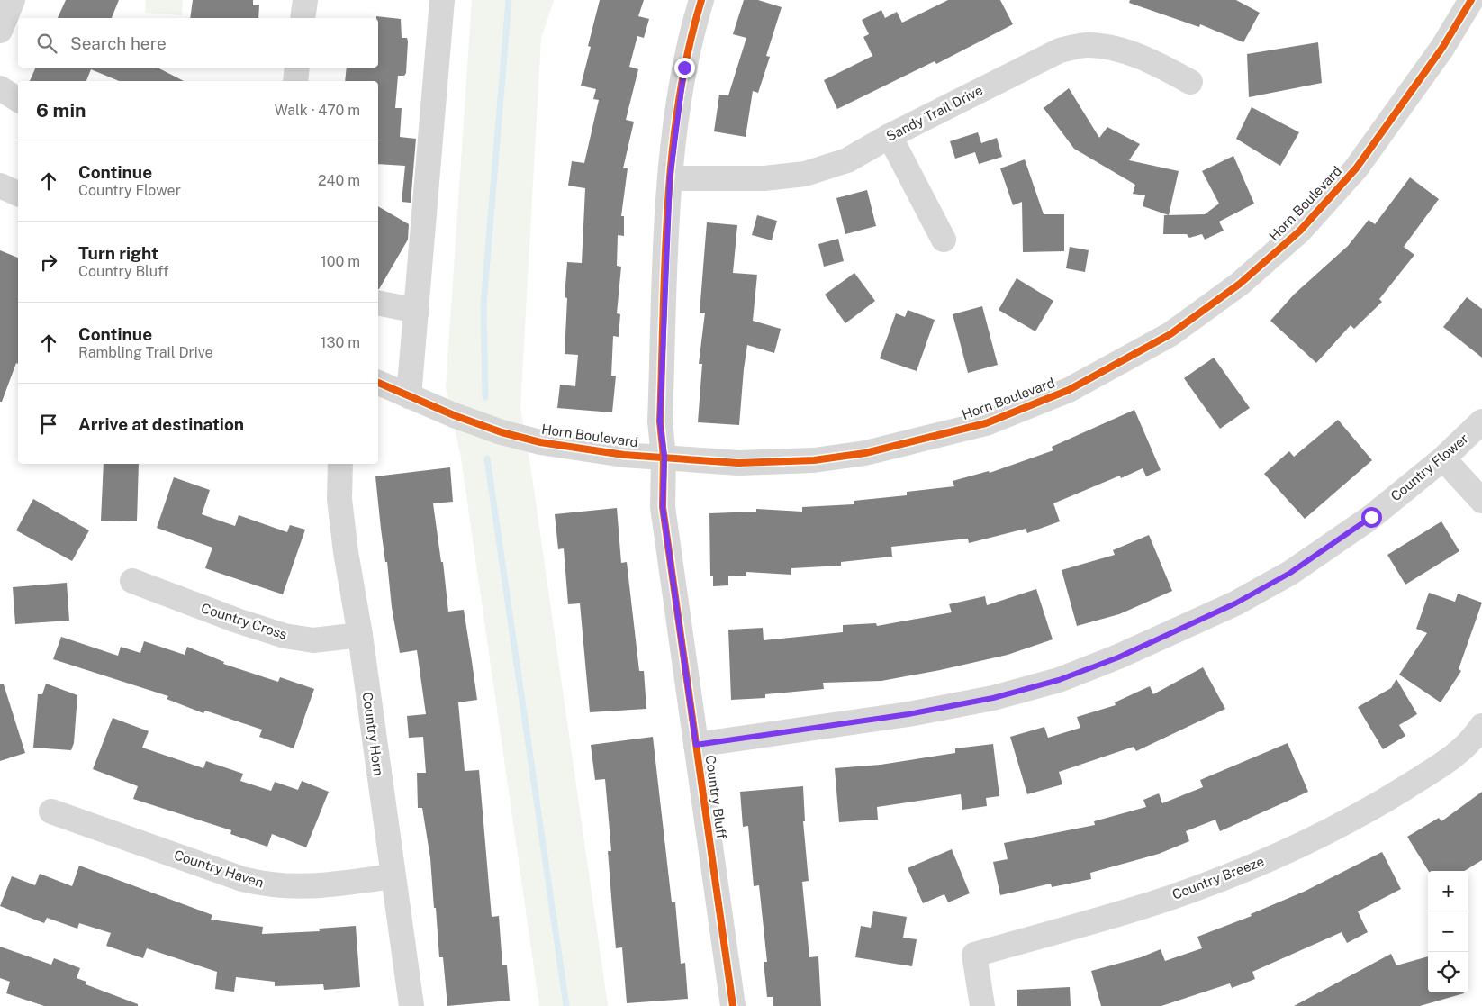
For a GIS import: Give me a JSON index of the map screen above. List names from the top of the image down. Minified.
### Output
{"streets":{"street":["Sandy Trail Drive","Horn Boulevard","Country Flower","Country Cross","Country Horn","Country Bluff","Country Haven","Country Breeze"]},"crossings":[["Sandy Trail Drive","Country Bluff"],["Horn Boulevard","Country Bluff"],["Country Flower","Country Bluff"],["Country Cross","Country Horn"],["Country Horn","Country Haven"]],"page":{"search":"Search here","heading":["6 min","Walk · 470 m"],"list":[["Continue","Country Flower","240 m"],["Turn right","Country Bluff","100 m"],["Continue","Rambling Trail Drive","130 m"],"Arrive at destination"],"map_buttons":["+","−"]}}
